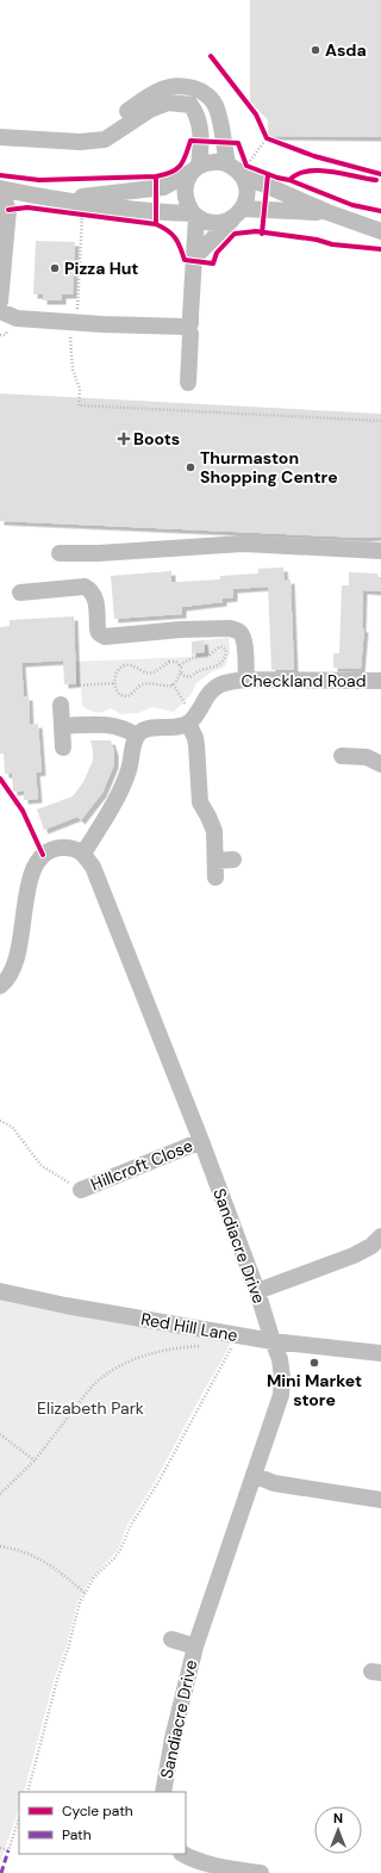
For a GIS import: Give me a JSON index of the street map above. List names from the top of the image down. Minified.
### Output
{"streets":{"street":["Checkland Road","Hillcroft Close","Sandiacre Drive","Red Hill Lane"]},"crossings":[["Hillcroft Close","Sandiacre Drive"],["Sandiacre Drive","Red Hill Lane"]],"parks":["Elizabeth Park"],"places":{"other":["Asda","Pizza Hut","Thurmaston Shopping Centre","Mini Market store"],"health":["Boots"]},"legend":["Cycle path","Path"],"north":"top"}
